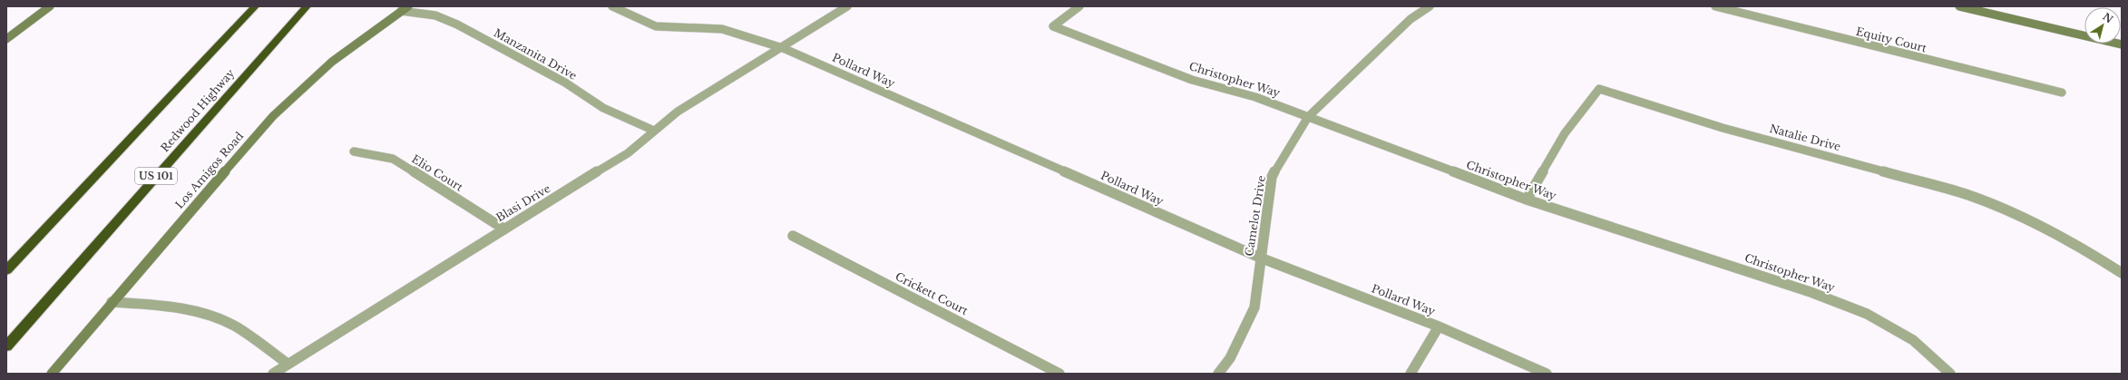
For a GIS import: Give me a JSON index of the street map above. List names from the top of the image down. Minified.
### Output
{"streets":{"highway":["Redwood Highway","US 101"],"street":["Equity Court","Manzanita Drive","Pollard Way","Christopher Way","Natalie Drive","Los Amigos Road","Elio Court","Blasi Drive","Camelot Drive","Crickett Court"]},"crossings":[["Manzanita Drive","Los Amigos Road"],["Manzanita Drive","Blasi Drive"],["Pollard Way","Blasi Drive"],["Pollard Way","Camelot Drive"],["Christopher Way","Natalie Drive"],["Christopher Way","Camelot Drive"],["Elio Court","Blasi Drive"]],"north":"top right"}
